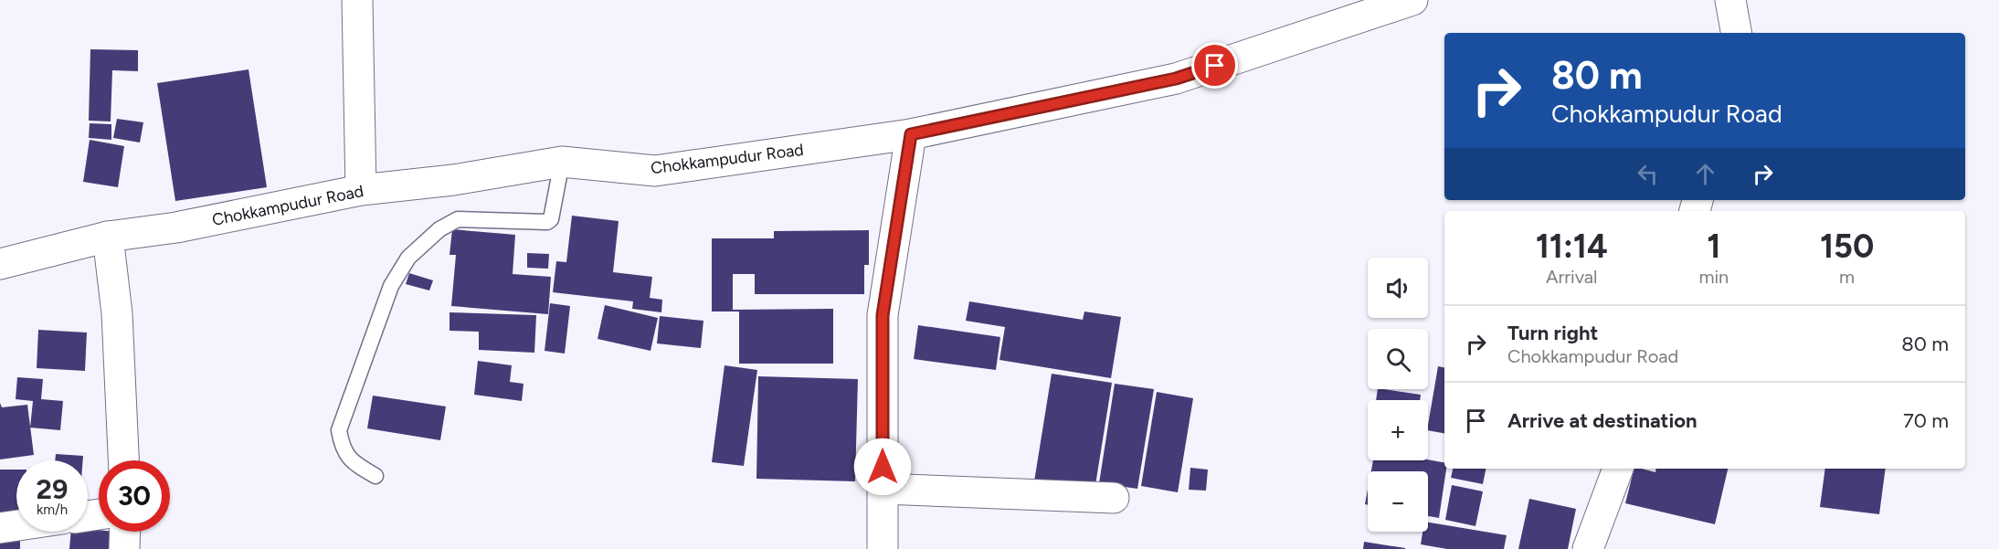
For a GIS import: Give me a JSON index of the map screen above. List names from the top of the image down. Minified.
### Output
{"streets":{"street":["Chokkampudur Road"]},"page":{"turn":["80 m","Chokkampudur Road"],"eta":["11:14","Arrival","1","min","150","m"],"map_buttons":["+","−"],"list":[{"name":"Turn right","note":"Chokkampudur Road","value":"80 m"},{"name":"Arrive at destination","value":"70 m"}],"speed":"29 km/h","limit":"30"}}
